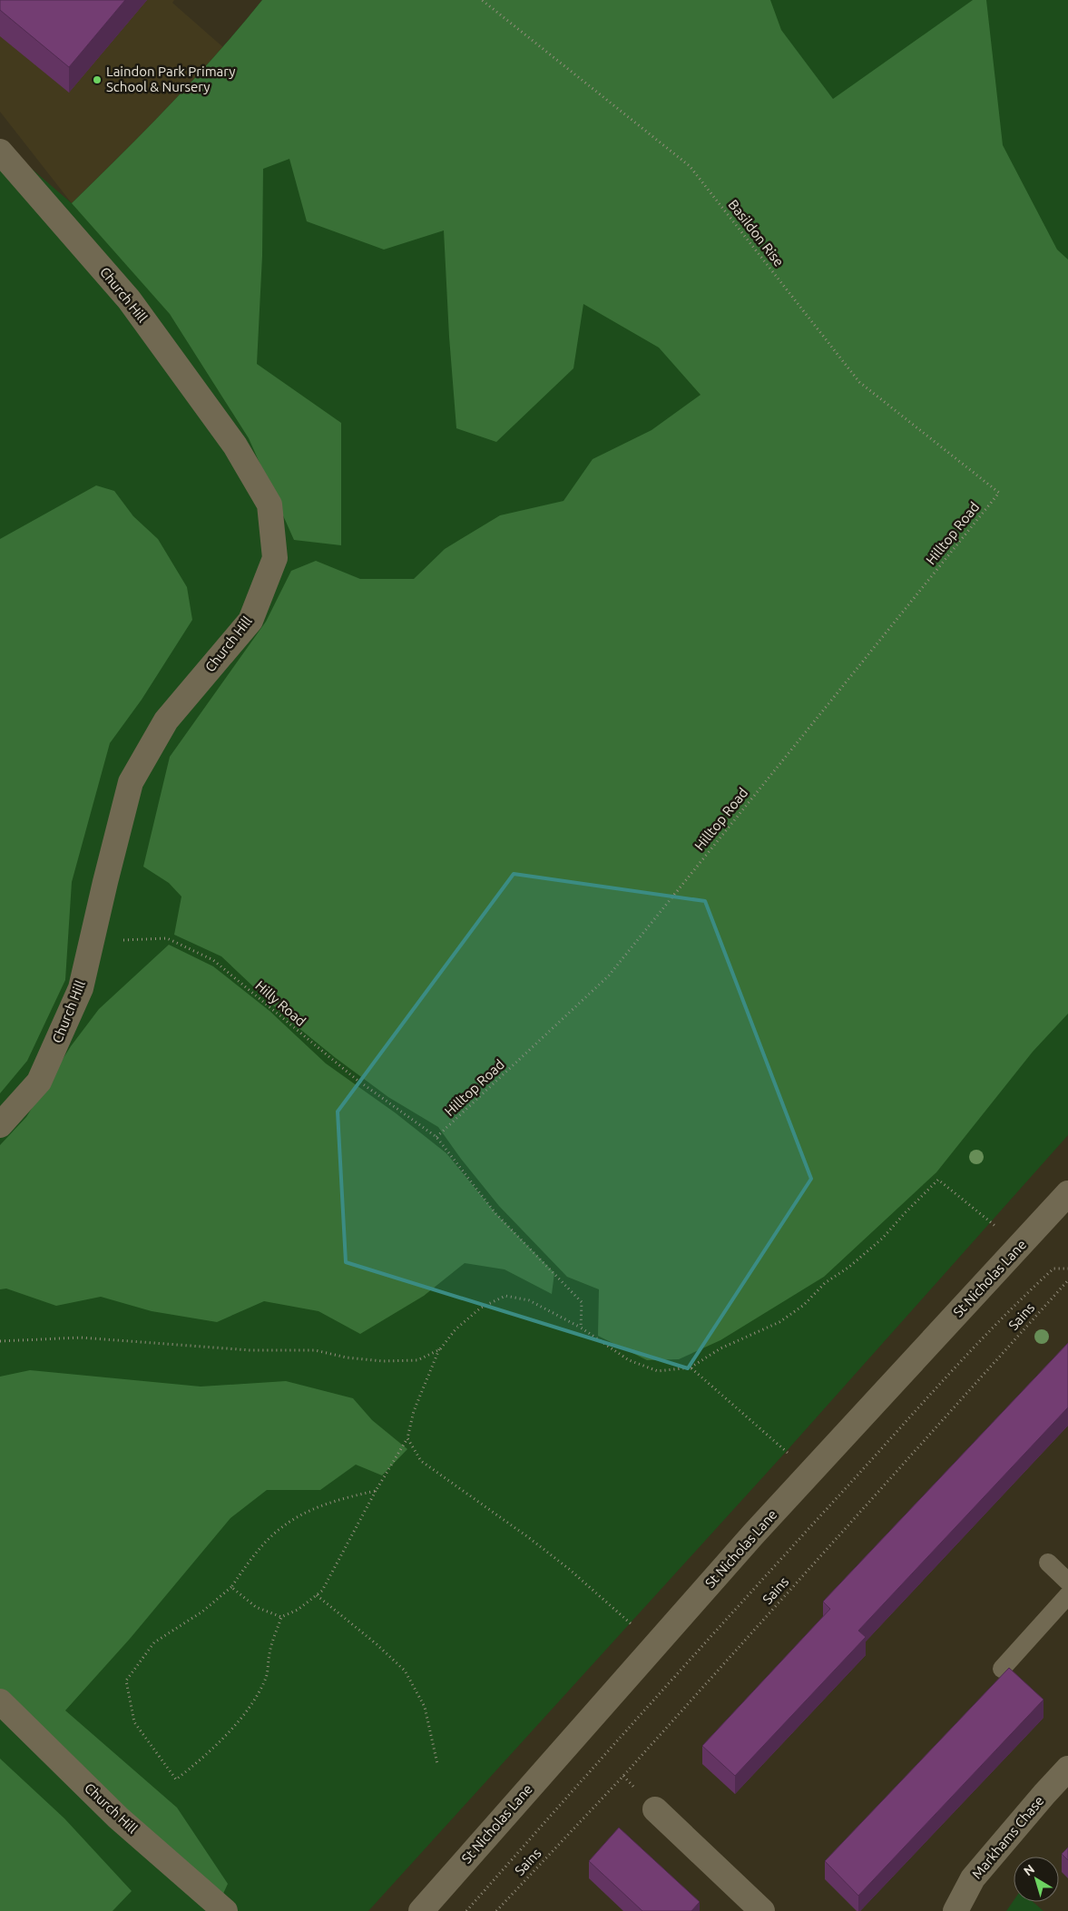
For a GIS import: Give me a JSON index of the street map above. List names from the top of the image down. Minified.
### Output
{"streets":{"street":["Church Hill","St Nicholas Lane","Markhams Chase"],"path":["Basildon Rise","Hilltop Road","Hilly Road","Sains"]},"crossings":[["Basildon Rise","Hilltop Road"],["Church Hill","Hilly Road"],["Hilltop Road","Hilly Road"]],"places":["Laindon Park Primary School & Nursery"],"north":"top left"}
